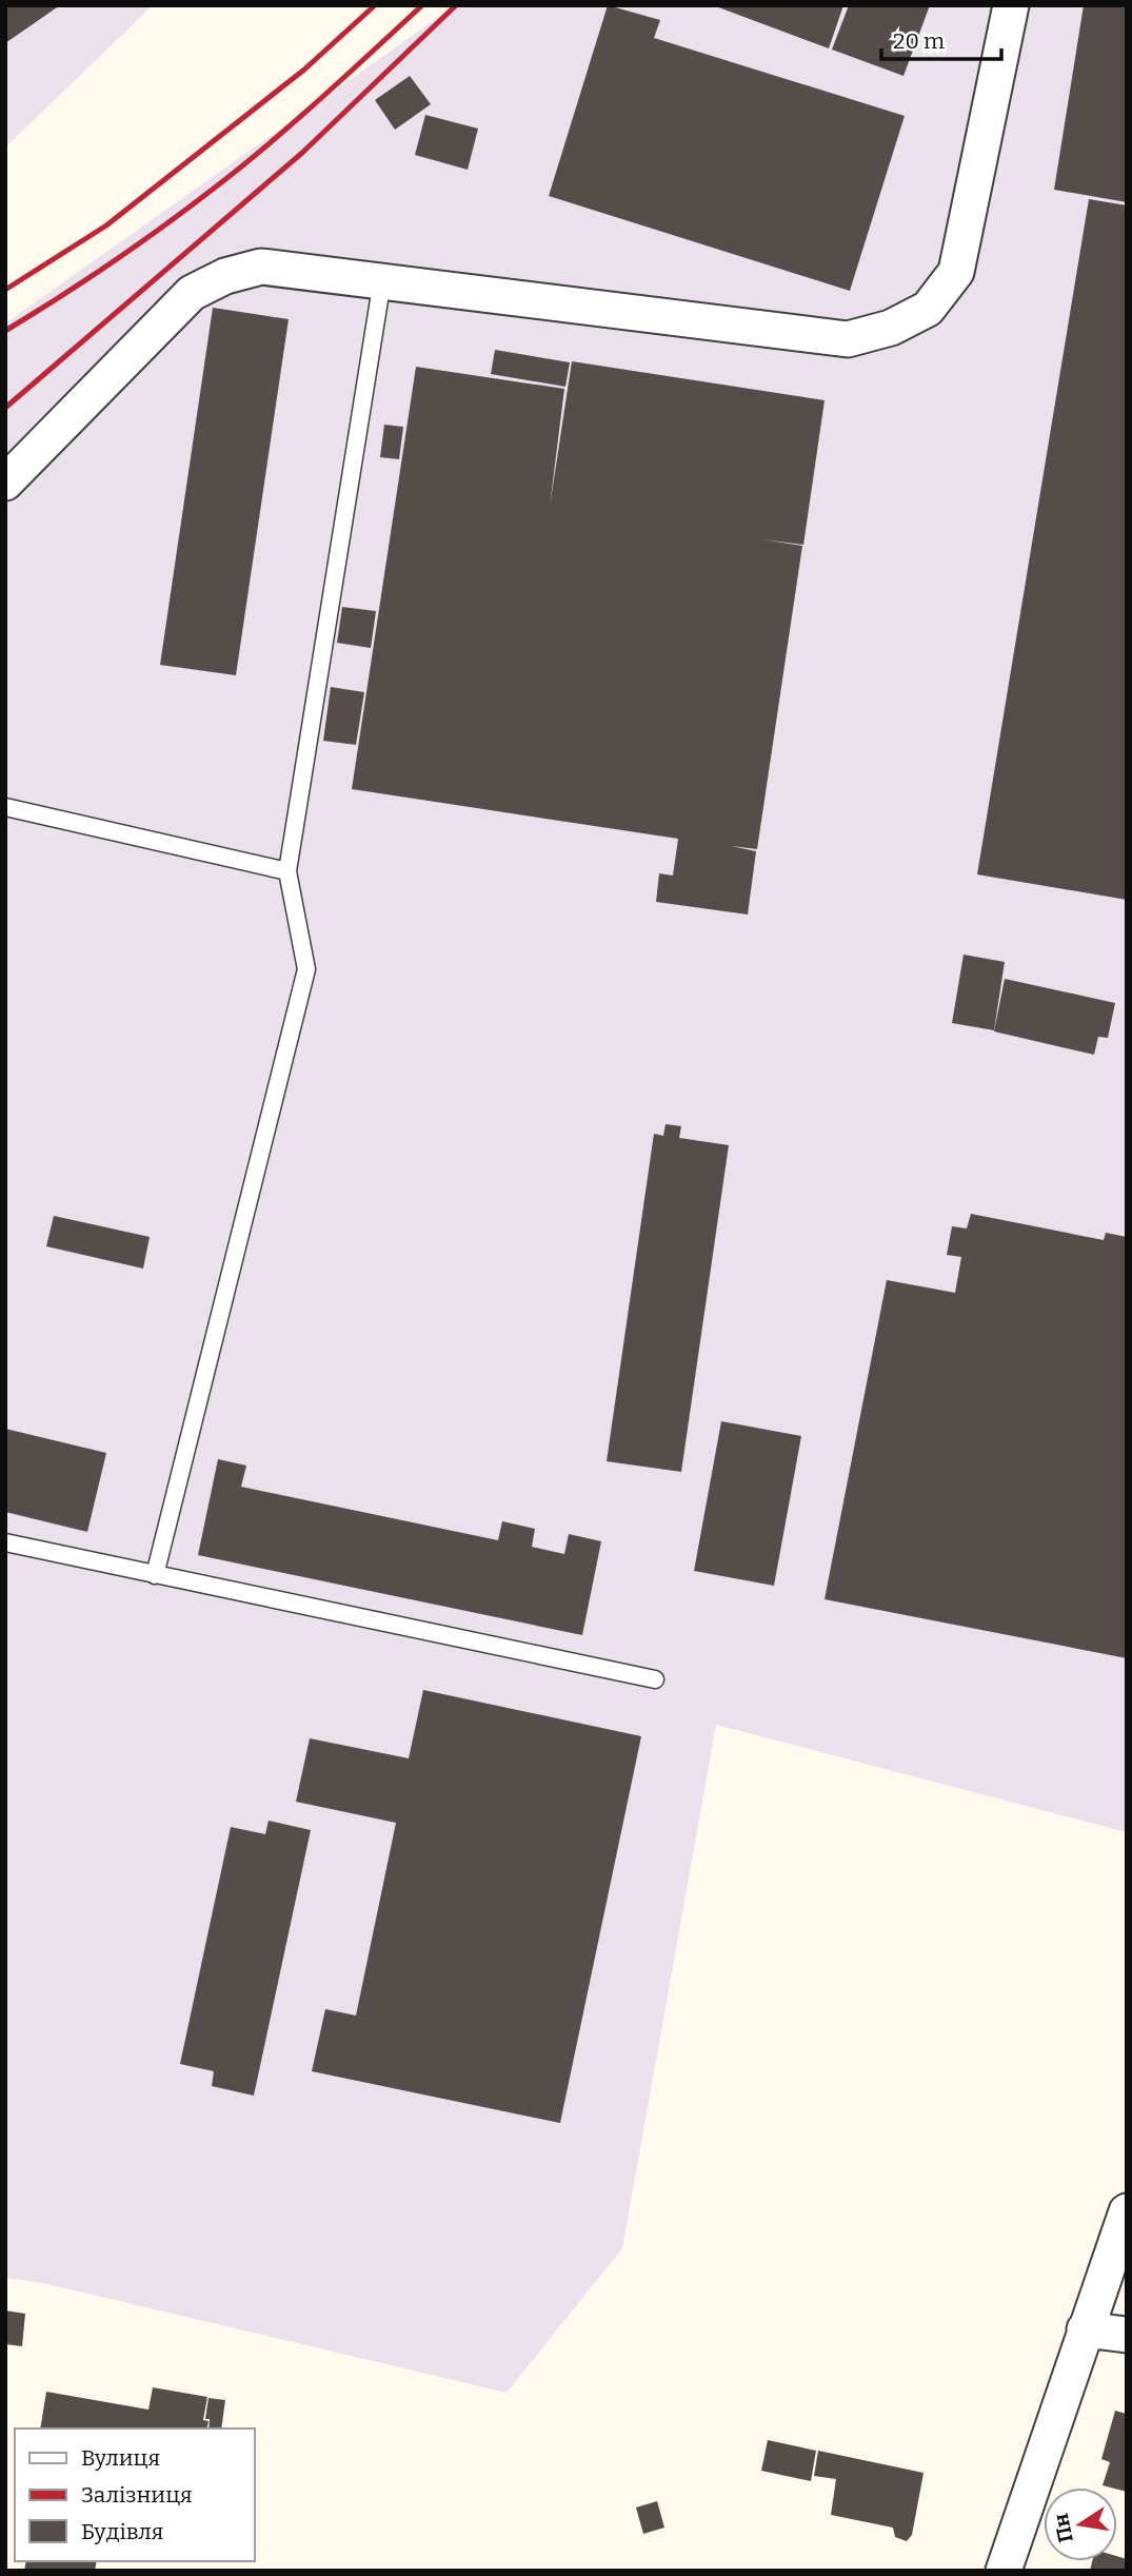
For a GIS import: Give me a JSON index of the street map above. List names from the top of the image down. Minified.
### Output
{"legend":["Вулиця","Залізниця","Будівля"],"scale_bar":"20 m","north":"left"}
